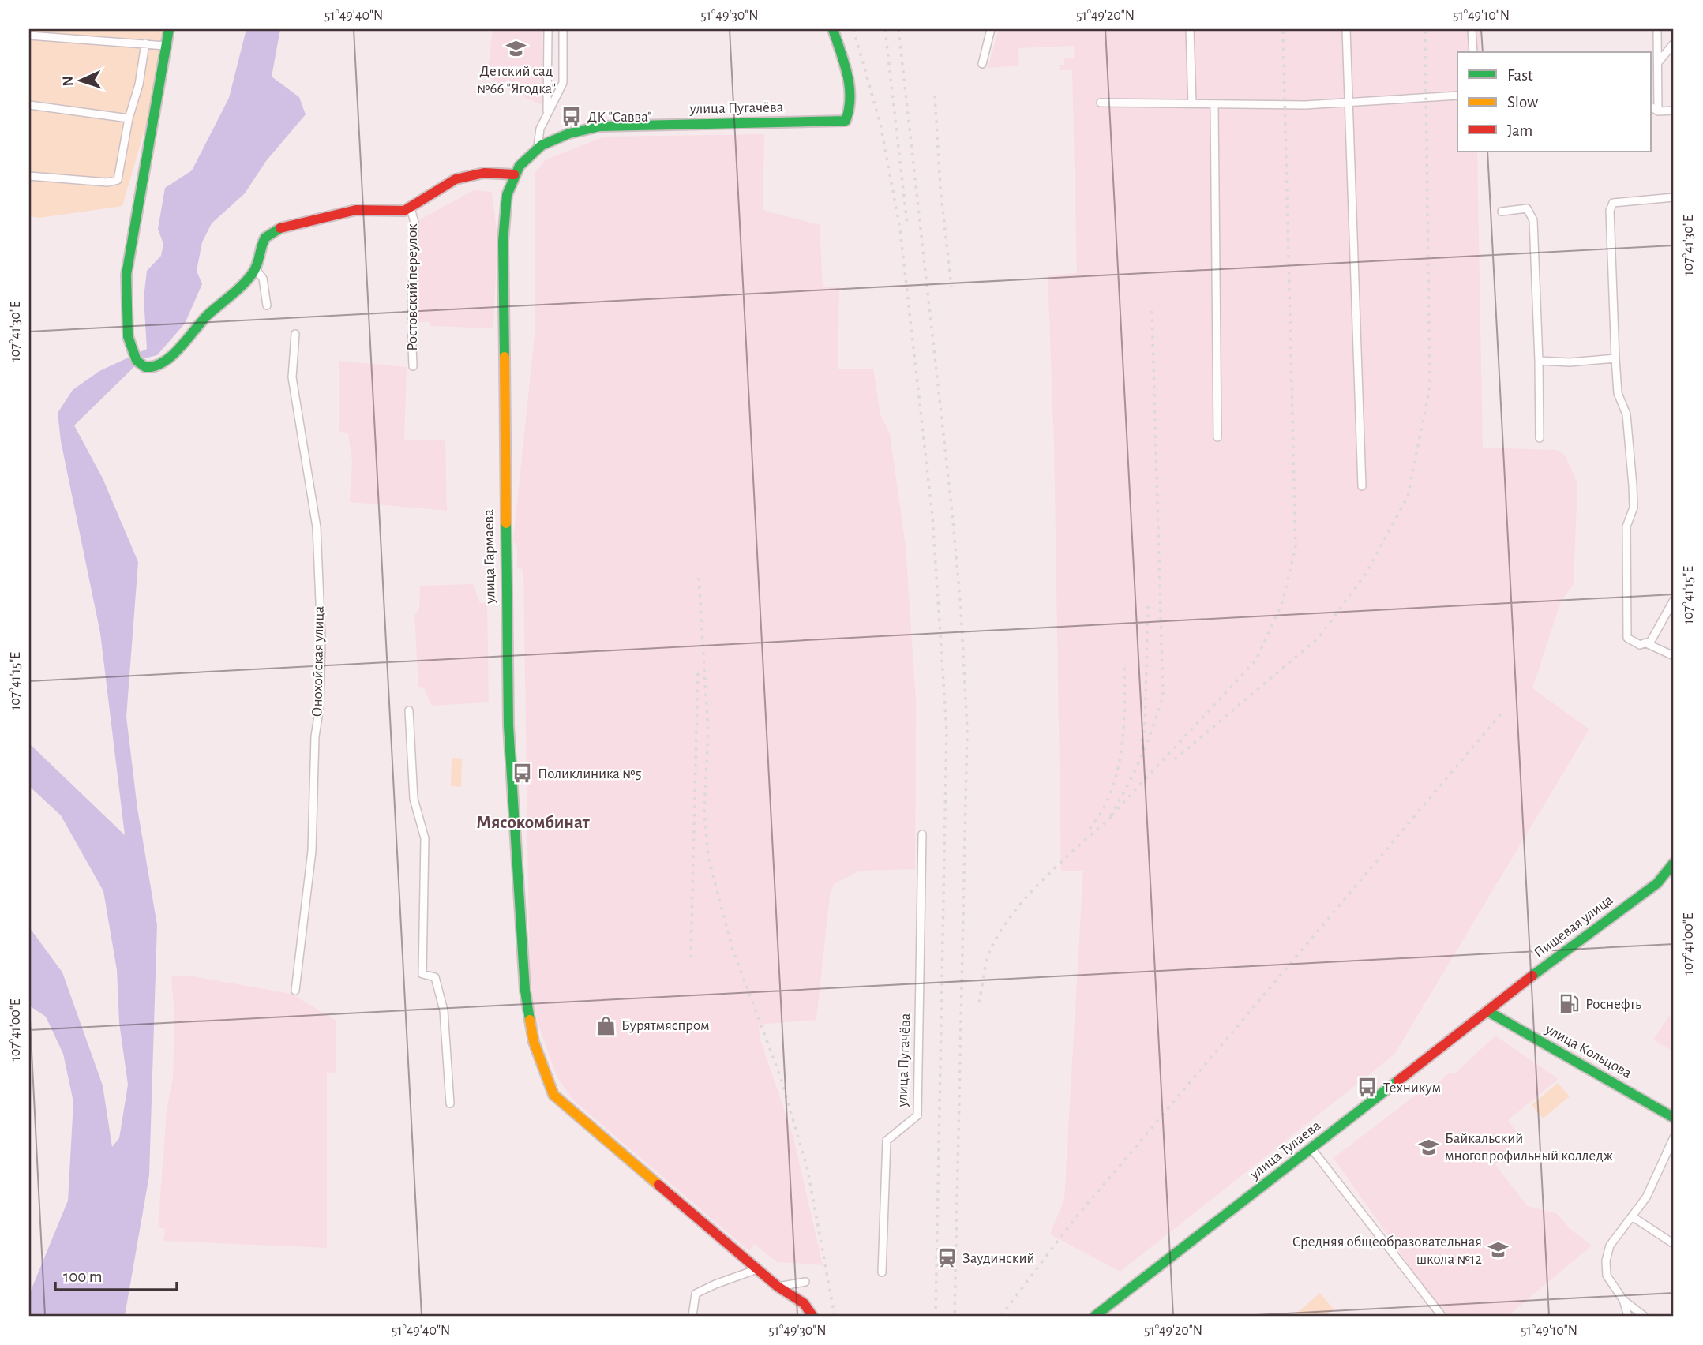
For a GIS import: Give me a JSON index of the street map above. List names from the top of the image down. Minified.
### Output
{"streets":{"street":["улица Пугачёва","Ростовский переулок","улица Гармаева","Онохойская улица","Пищевая улица","улица Кольцова","улица Тулаева"]},"crossings":[["улица Пугачёва","улица Гармаева"],["Пищевая улица","улица Кольцова"],["Пищевая улица","улица Тулаева"],["улица Кольцова","улица Тулаева"]],"districts":["Мясокомбинат"],"places":{"school or university":["Детский сад №66 \"Ягодка\"","Байкальский многопрофильный колледж","Средняя общеобразовательная школа №12"],"bus stop":["ДК \"Савва\"","Поликлиника №5","Техникум"],"fuel station":["Роснефть"],"shop":["Бурятмяспром"],"station":["Заудинский"]},"legend":["Fast","Slow","Jam"],"scale_bar":"100 m","north":"left","coordinates":["51°49'40\"N","51°49'30\"N","51°49'20\"N","51°49'10\"N","107°41'30\"E","107°41'15\"E","107°41'00\"E"]}
